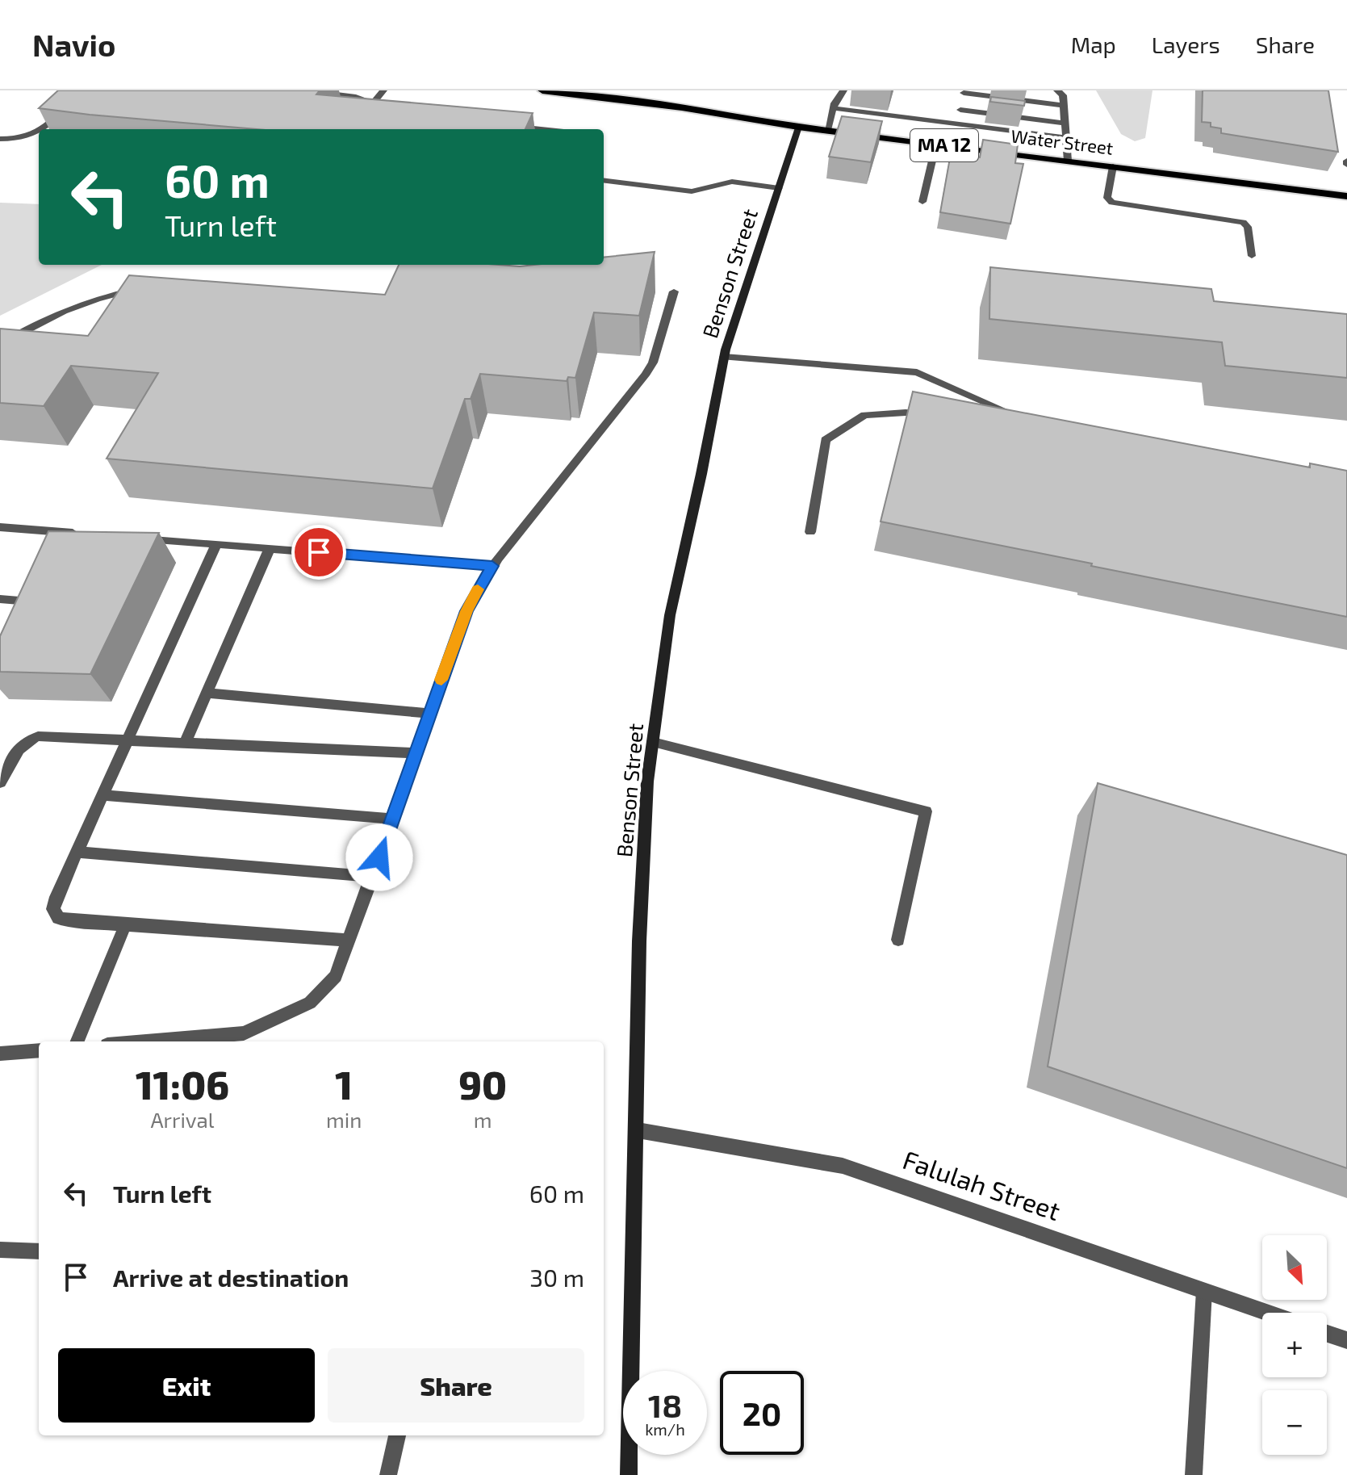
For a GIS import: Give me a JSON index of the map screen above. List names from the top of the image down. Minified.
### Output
{"streets":{"highway":["Water Street","MA 12"],"main road":["Benson Street"],"street":["Falulah Street"]},"crossings":[["Water Street","Benson Street"],["Benson Street","Falulah Street"]],"north":"bottom right","page":{"header":"Navio","nav":["Map","Layers","Share"],"turn":["60 m","Turn left"],"eta":["11:06","Arrival","1","min","90","m"],"list":[{"name":"Turn left","value":"60 m"},{"name":"Arrive at destination","value":"30 m"}],"map_buttons":["+","−"],"buttons":["Exit","Share"],"speed":"18 km/h","limit":"20"}}
